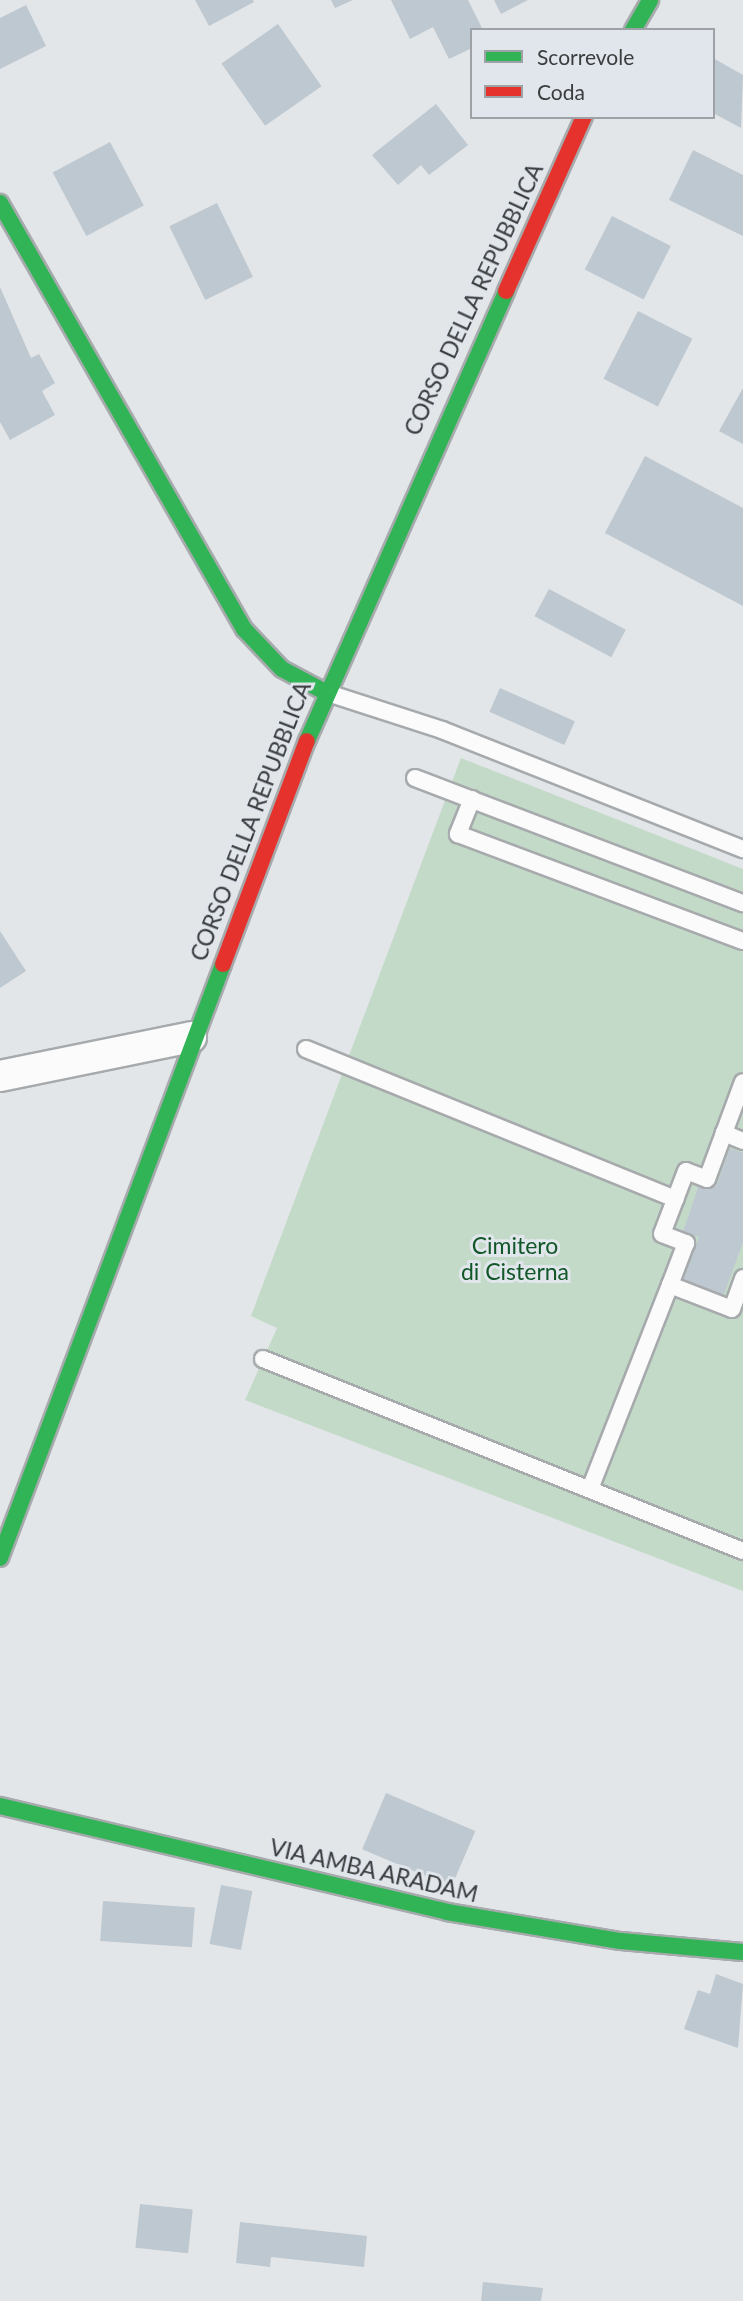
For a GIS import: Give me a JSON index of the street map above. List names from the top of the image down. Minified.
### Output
{"streets":{"street":["CORSO DELLA REPUBBLICA","VIA AMBA ARADAM"]},"parks":["Cimitero di Cisterna"],"legend":["Scorrevole","Coda"]}
